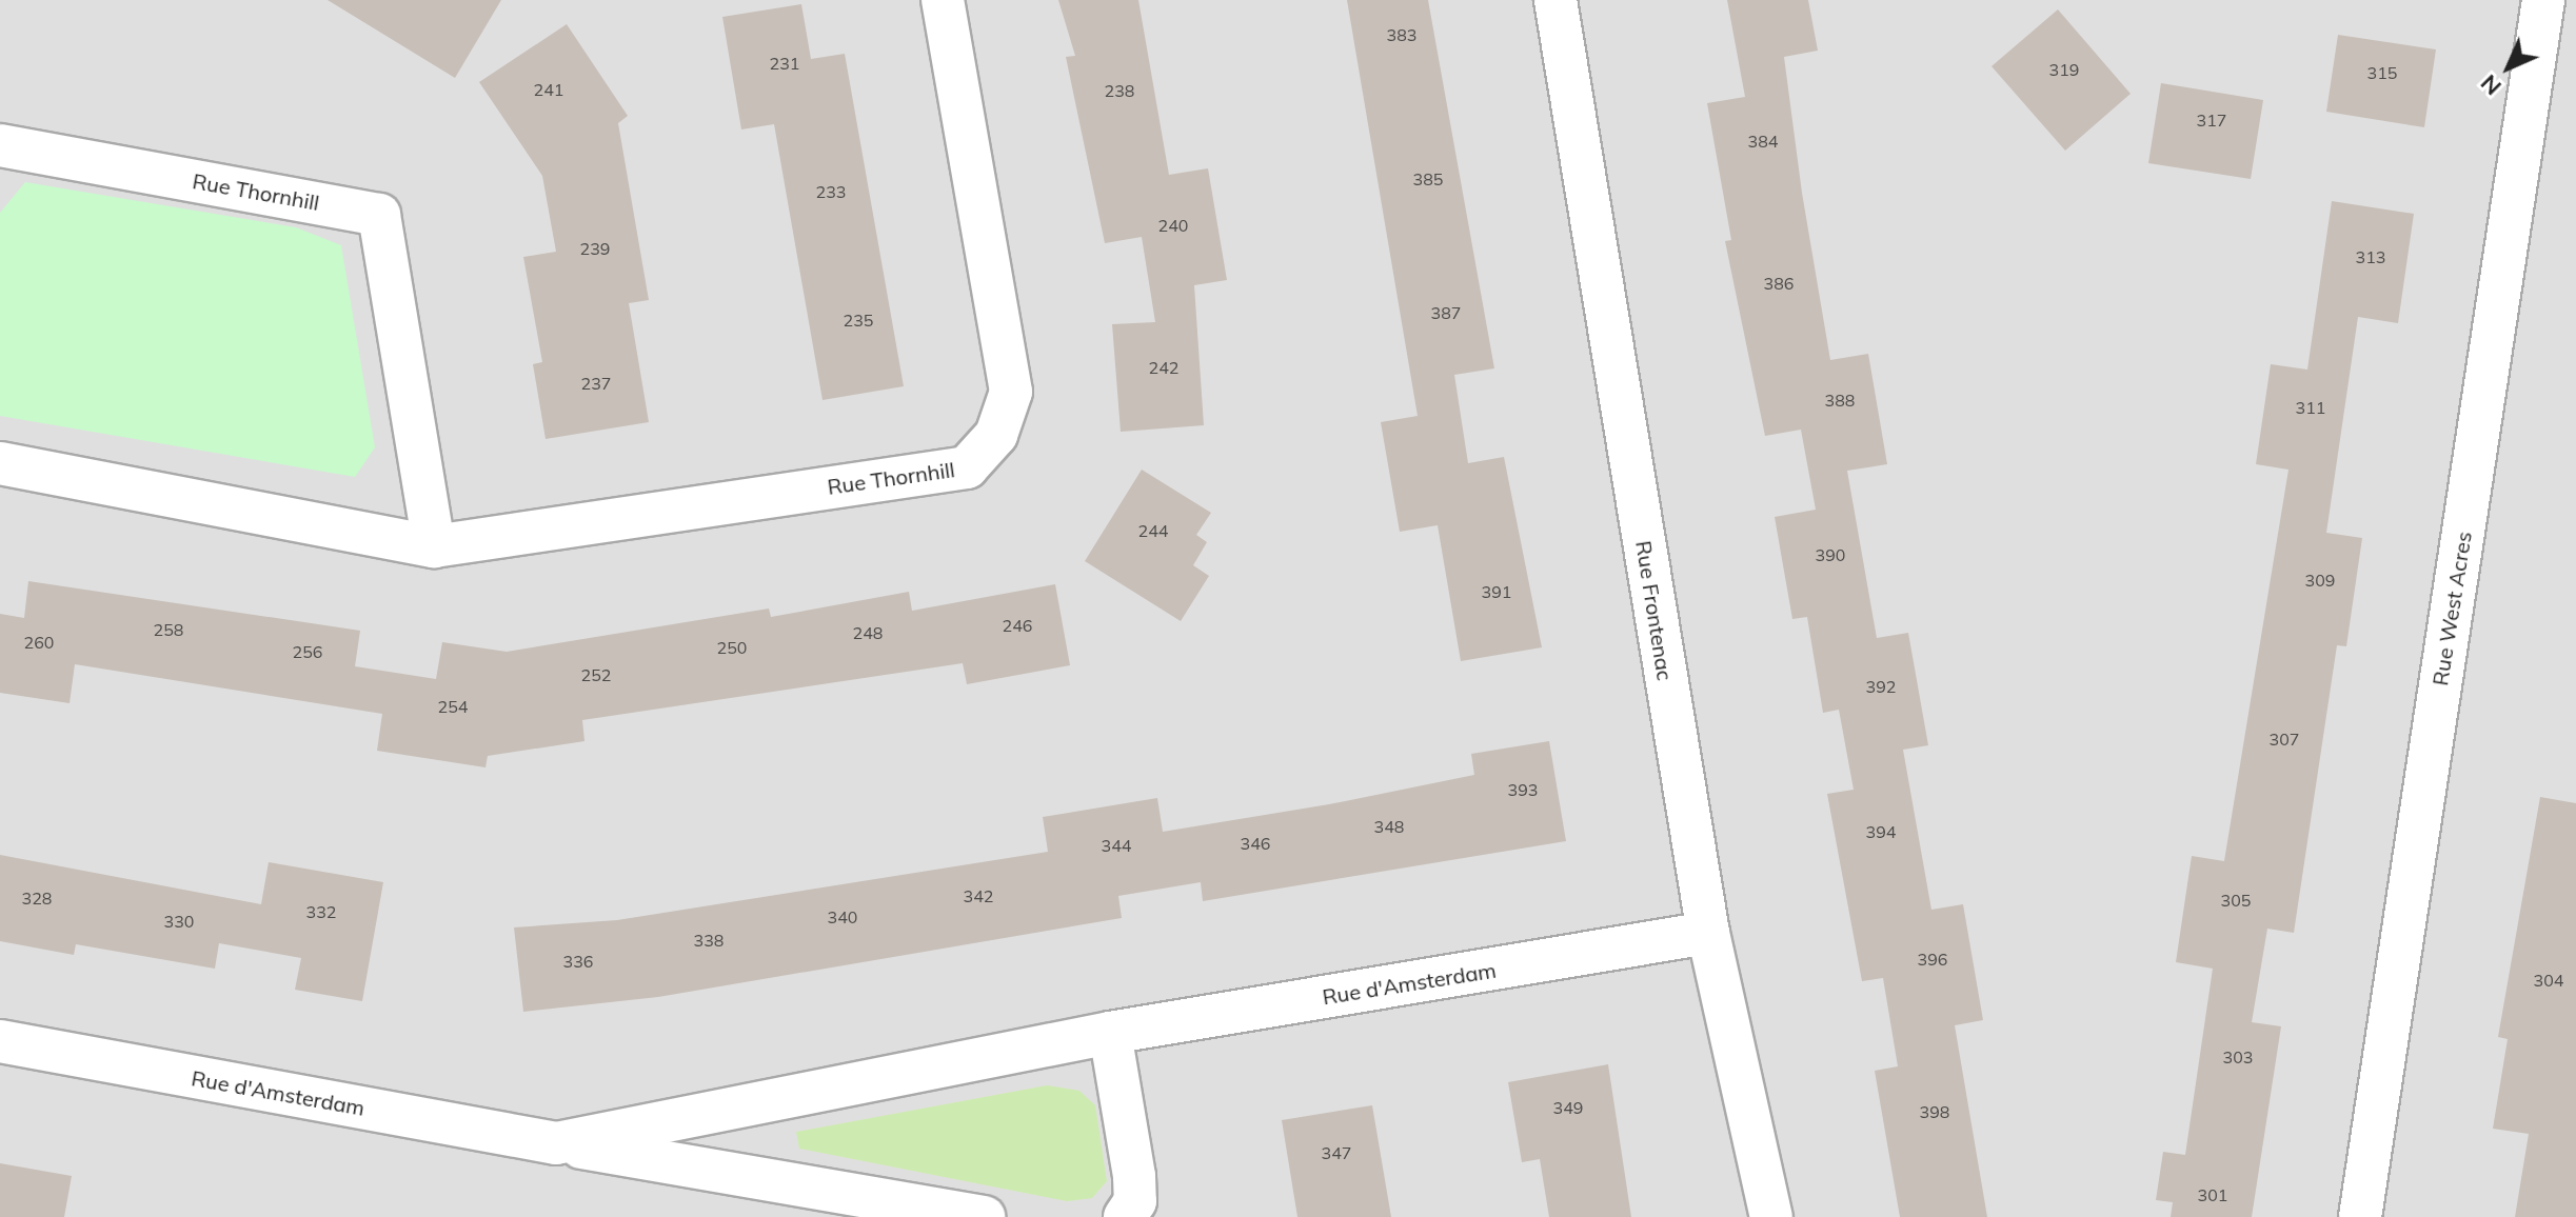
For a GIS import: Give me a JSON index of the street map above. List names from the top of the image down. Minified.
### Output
{"streets":{"street":["Rue Thornhill","Rue West Acres","Rue Frontenac","Rue d'Amsterdam"]},"crossings":[["Rue Frontenac","Rue d'Amsterdam"]],"house_numbers":["383","231","319","315","241","238","317","384","385","233","240","239","313","386","387","235","242","237","388","311","244","390","309","391","246","258","248","260","250","256","252","392","254","307","393","348","394","346","344","342","328","305","332","340","330","338","396","336","304","303","349","398","347","301"],"north":"bottom left"}
